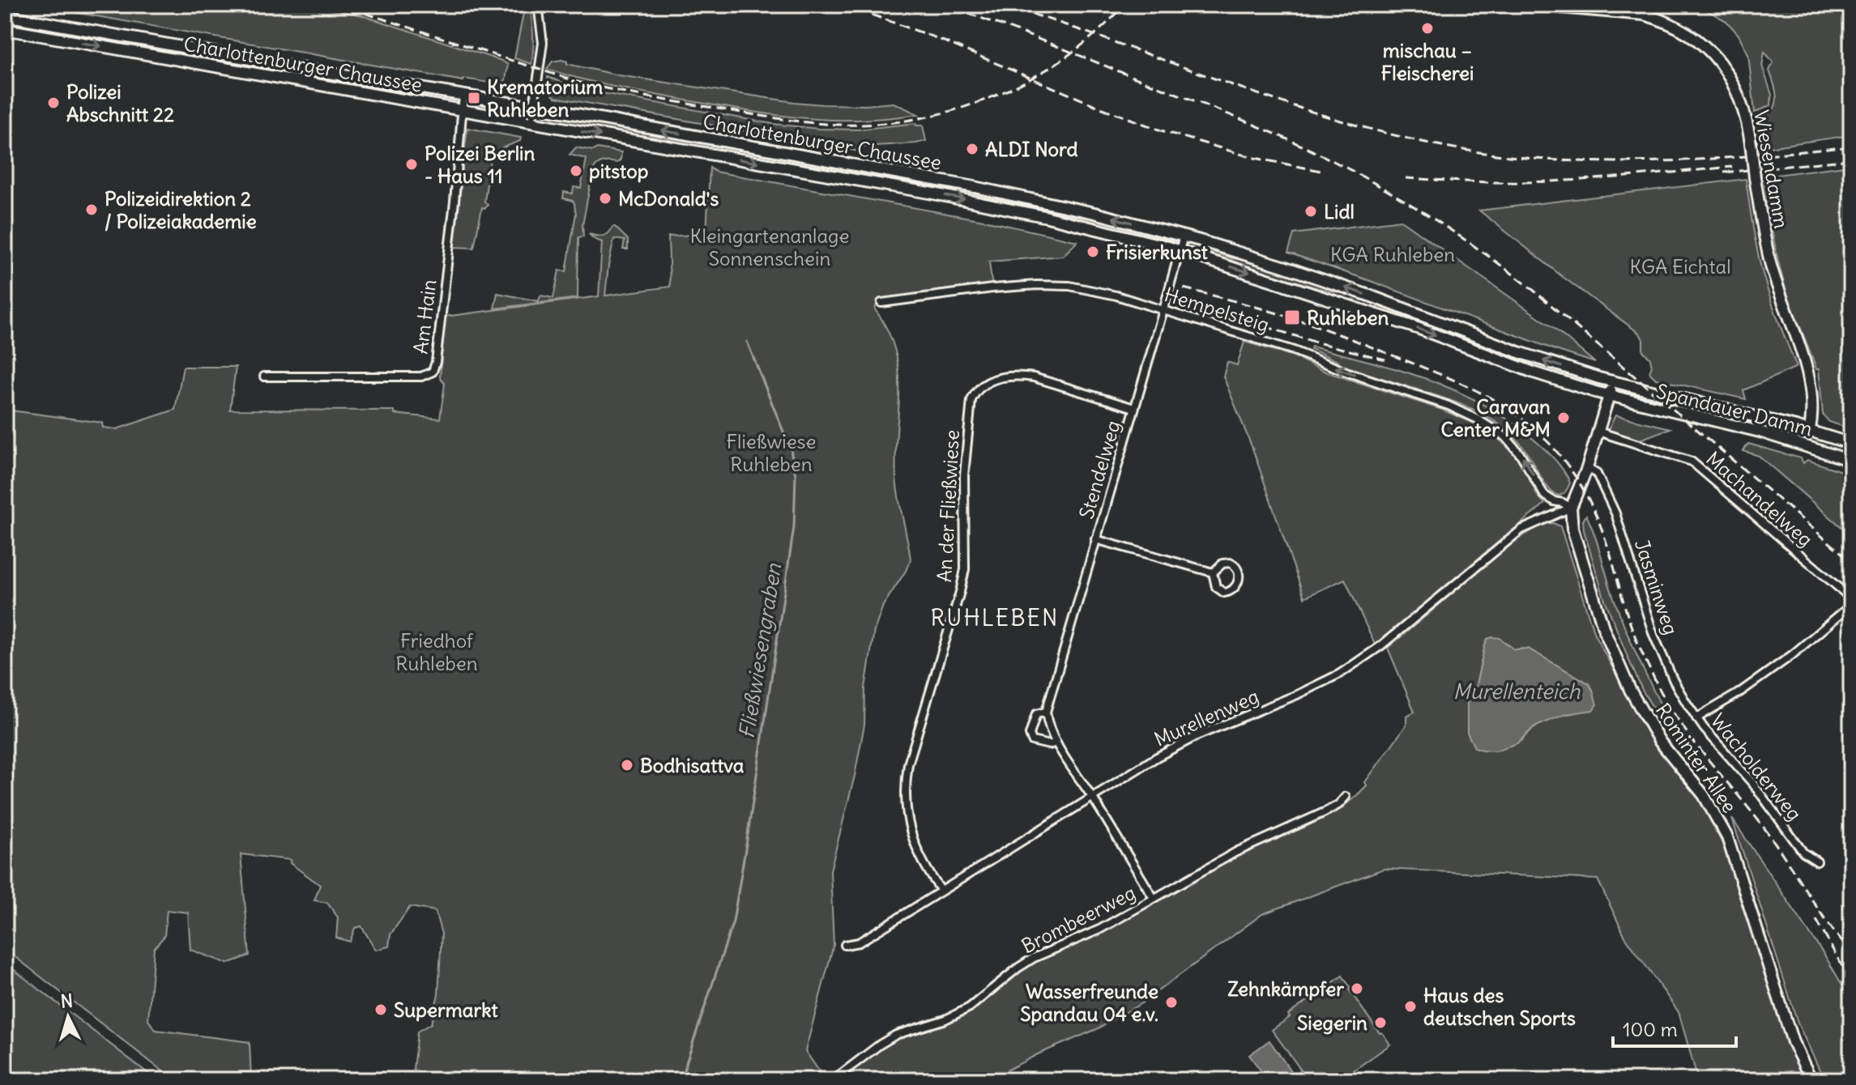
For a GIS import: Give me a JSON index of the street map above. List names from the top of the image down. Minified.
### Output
{"streets":{"main road":["Charlottenburger Chaussee","Wiesendamm","Spandauer Damm","Rominter Allee"],"street":["Hempelsteig","Am Hain","Stendelweg","Machandelweg","An der Fließwiese","Jasminweg","Murellenweg","Wacholderweg","Brombeerweg"]},"crossings":[["Charlottenburger Chaussee","Am Hain"],["Charlottenburger Chaussee","Spandauer Damm"],["Charlottenburger Chaussee","Stendelweg"],["Wiesendamm","Spandauer Damm"],["Hempelsteig","Stendelweg"],["Hempelsteig","Murellenweg"],["Hempelsteig","Rominter Allee"],["Stendelweg","An der Fließwiese"],["An der Fließwiese","Murellenweg"],["Jasminweg","Wacholderweg"],["Murellenweg","Rominter Allee"]],"one_way":["Hempelsteig"],"districts":["RUHLEBEN"],"water":["Fließwiesengraben","Murellenteich"],"parks":["Kleingartenanlage Sonnenschein","KGA Ruhleben","KGA Eichtal","Fließwiese Ruhleben","Friedhof Ruhleben"],"places":{"other":["mischau – Fleischerei","Polizei Abschnitt 22","ALDI Nord","Polizei Berlin - Haus 11","pitstop","McDonald's","Polizeidirektion 2 / Polizeiakademie","Lidl","Frisierkunst","Caravan Center M&M","Bodhisattva","Zehnkämpfer","Wasserfreunde Spandau 04 e.v.","Haus des deutschen Sports","Supermarkt","Siegerin"],"transit":["Krematorium Ruhleben","Ruhleben"]},"scale_bar":"100 m","north":"top"}
